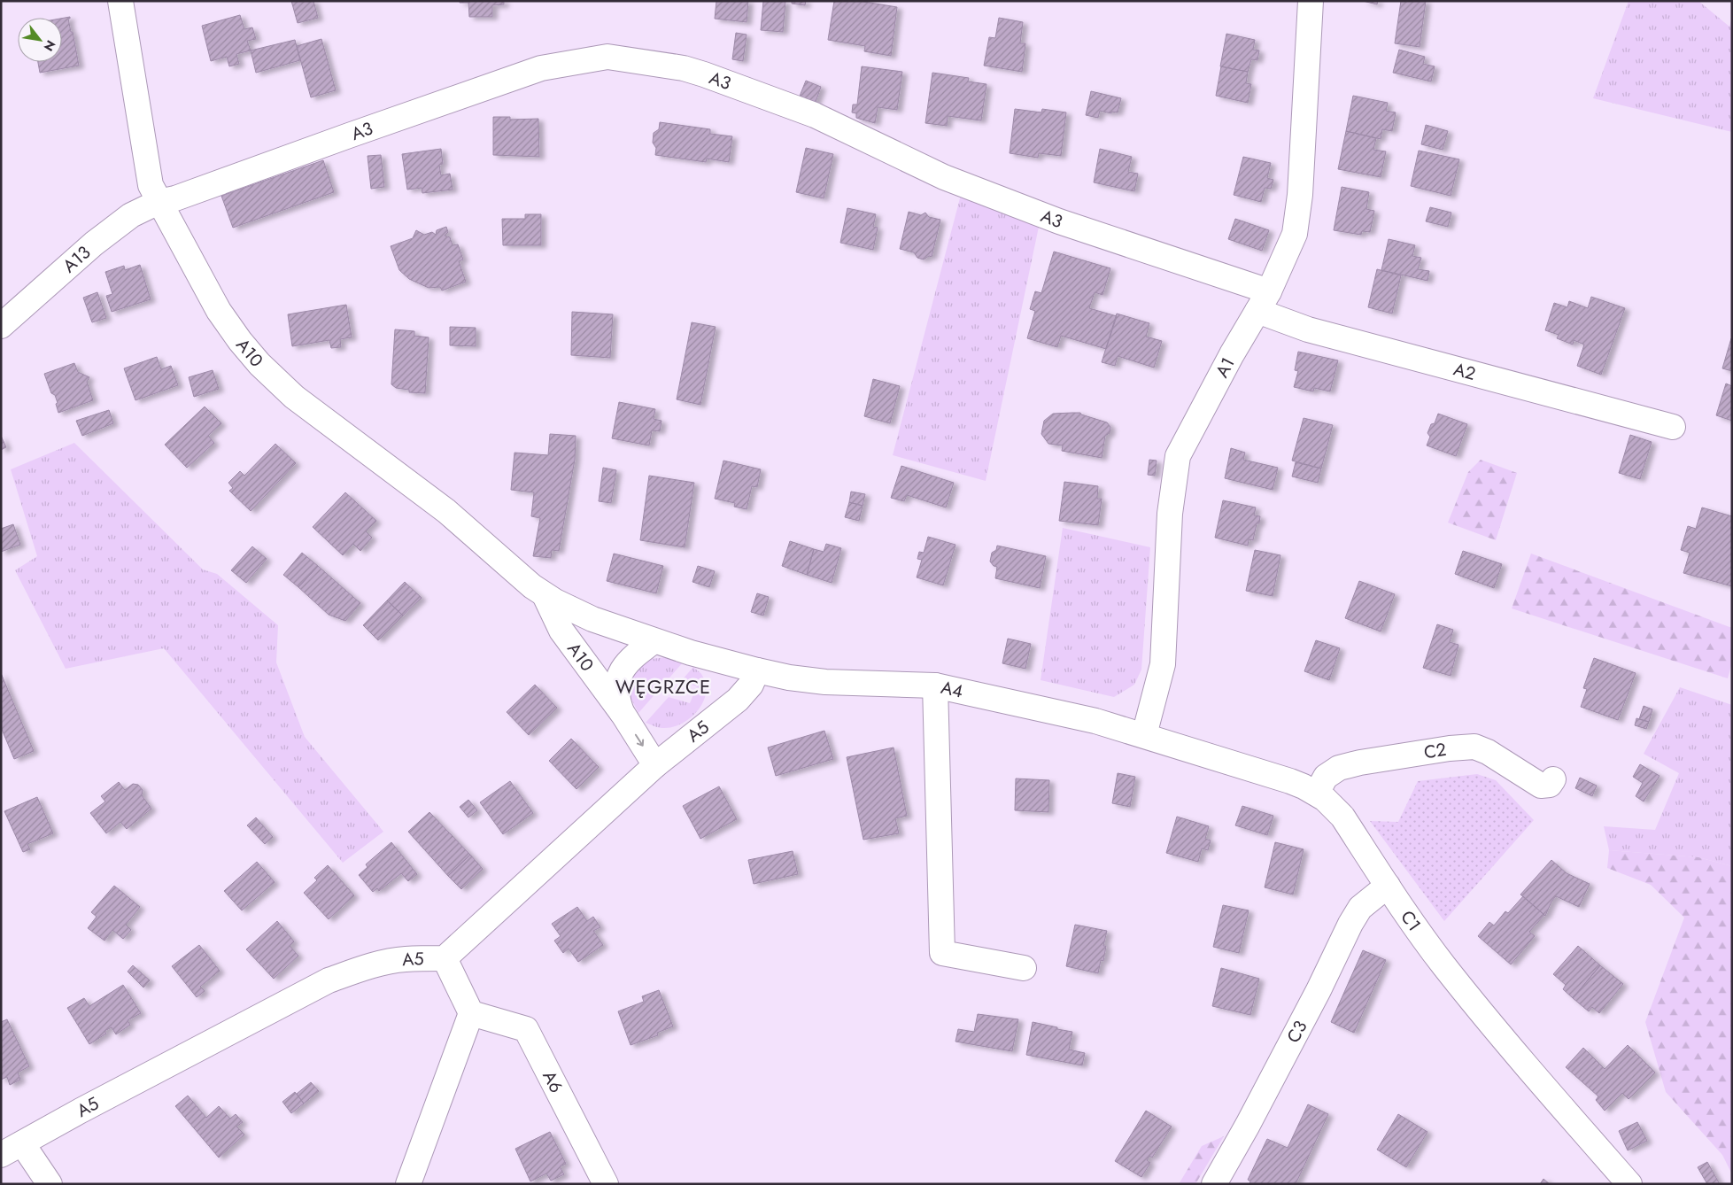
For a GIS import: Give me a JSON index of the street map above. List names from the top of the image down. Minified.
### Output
{"streets":{"street":["A3","A13","A10","A1","A2","A4","A5","C2","C1","C3","A6"]},"crossings":[["A3","A13"],["A3","A10"],["A3","A1"],["A3","A2"],["A13","A10"],["A10","A4"],["A10","A5"],["A1","A2"],["A1","A4"],["A1","C1"],["A4","A5"],["A4","C1"],["C2","C1"],["C1","C3"]],"districts":["WĘGRZCE"],"north":"bottom right"}
